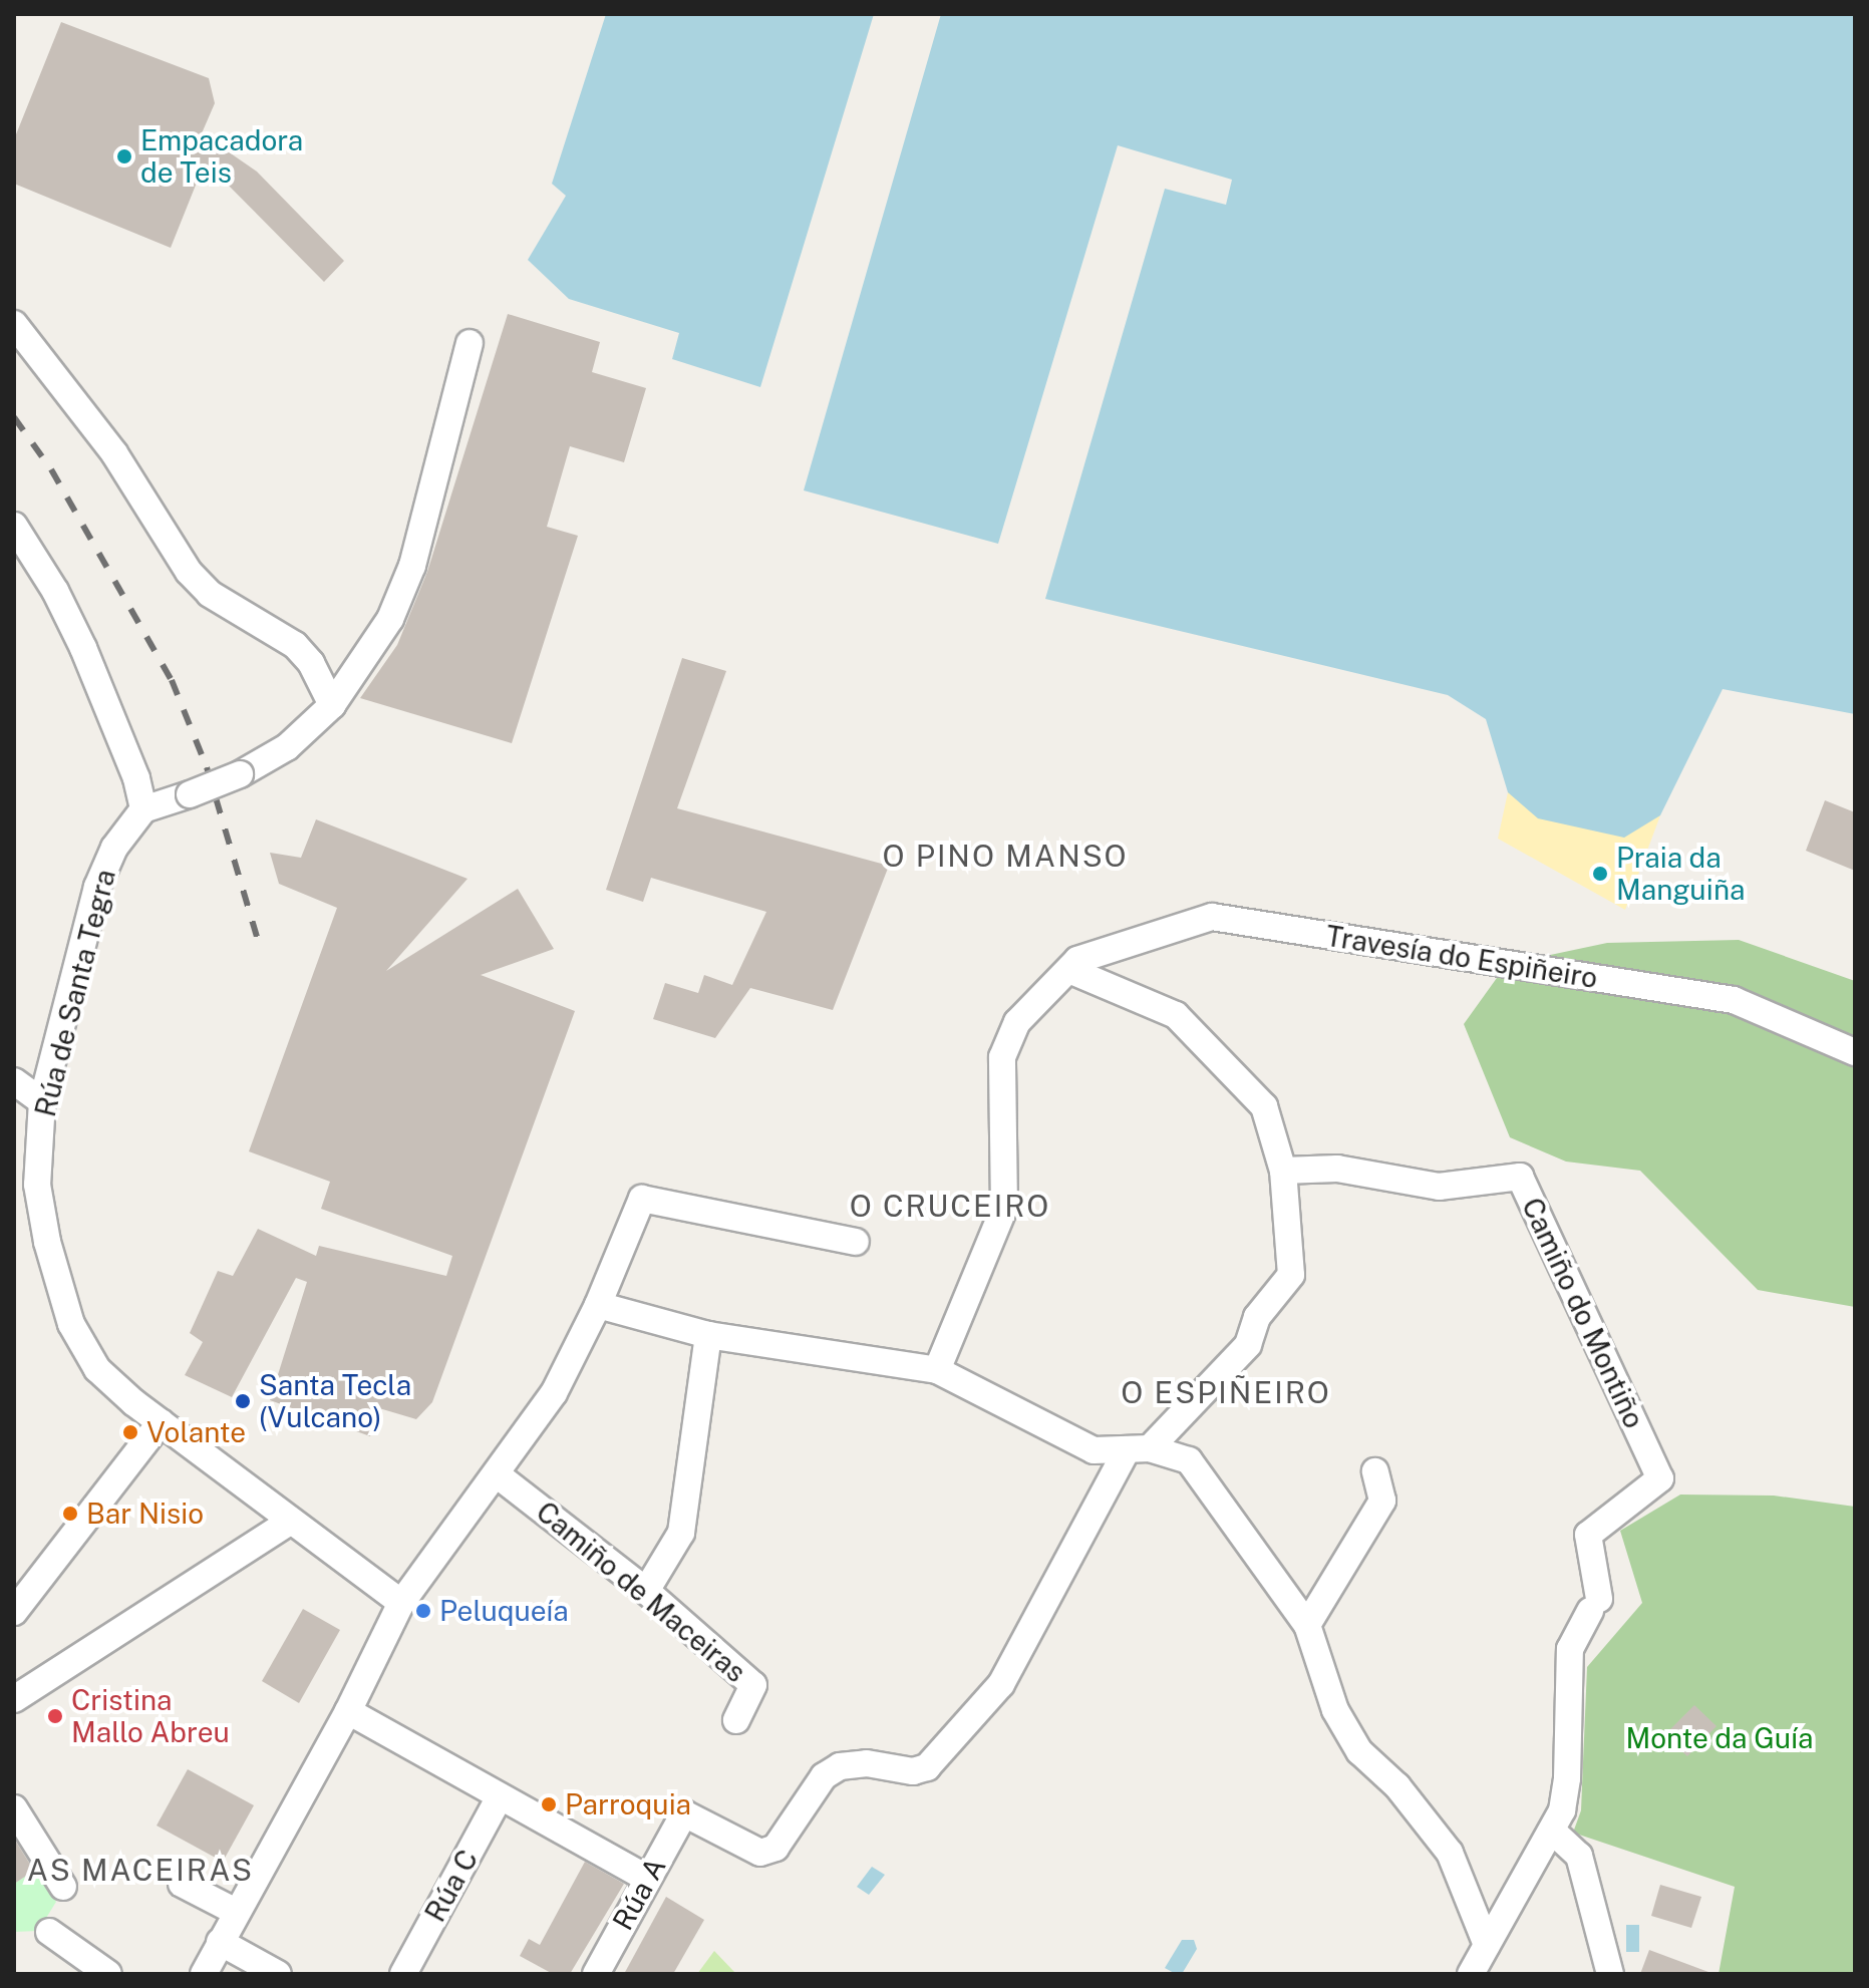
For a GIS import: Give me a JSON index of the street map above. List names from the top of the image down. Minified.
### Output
{"streets":{"street":["Travesía do Espiñeiro","Rúa de Santa Tegra","Camiño do Montiño","Camiño de Maceiras","Rúa C","Rúa A"]},"districts":["O PINO MANSO","O CRUCEIRO","O ESPIÑEIRO","AS MACEIRAS"],"parks":["Monte da Guía"],"places":["Empacadora de Teis","Praia da Manguiña","Santa Tecla (Vulcano)","Volante","Bar Nisio","Peluqueía","Cristina Mallo Abreu","Parroquia"]}
